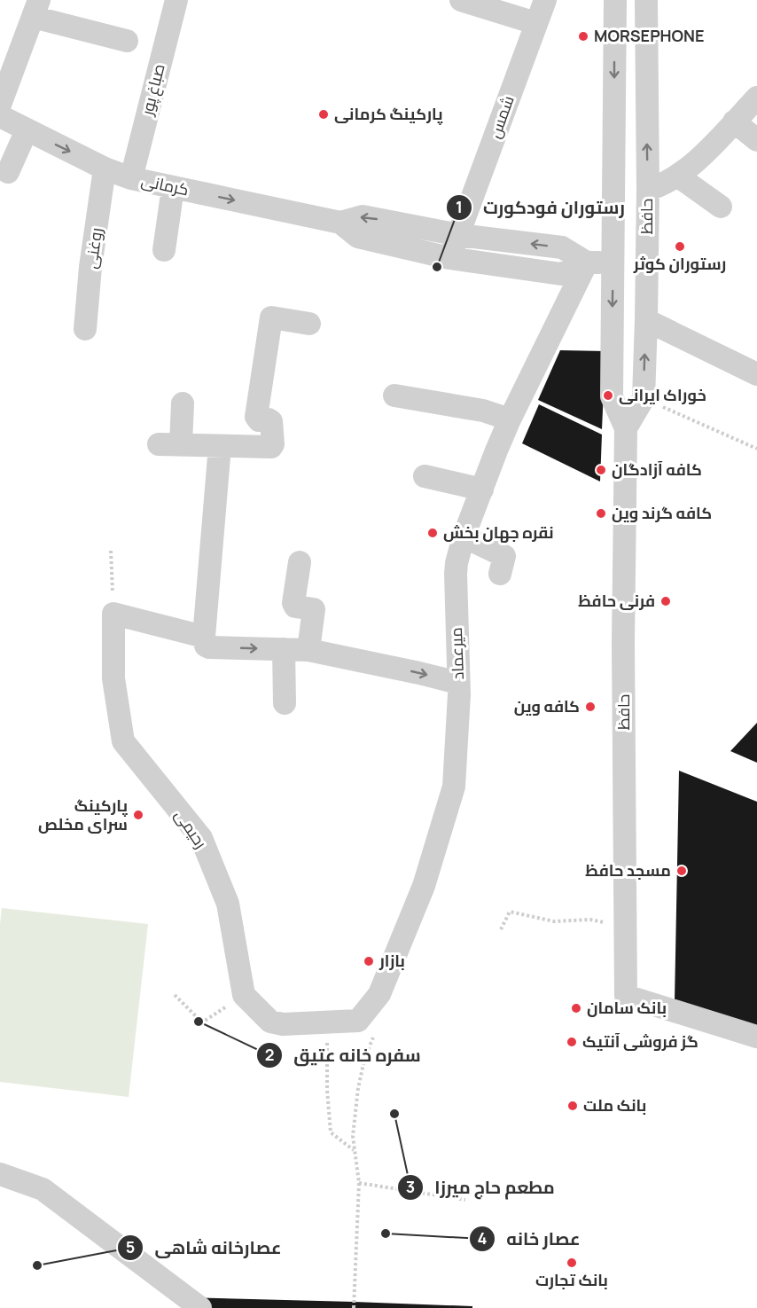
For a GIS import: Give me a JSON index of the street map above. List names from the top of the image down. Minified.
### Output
{"streets":{"street":["صباغ پور","شمس","کرمانی","حافظ","روغنی","میرعماد","رحیمی"]},"crossings":[["صباغ پور","کرمانی"],["شمس","کرمانی"],["کرمانی","حافظ"],["کرمانی","روغنی"],["کرمانی","میرعماد"]],"places":["MORSEPHONE","پارکینگ کرمانی","رستوران کوثر","رستوران فودکورت","خوراک ایرانی","کافه آزادگان","کافه گرند وین","نقره جهان بخش","فرنی حافظ","کافه وین","پارکینگ سرای مخلص","مسجد حافظ","بازار","بانک سامان","سفره خانه عتیق","گز فروشی آنتیک","بانک ملت","مطعم حاج ميرزا","عصار خانه","بانک تجارت","عصارخانه شاهی"]}
